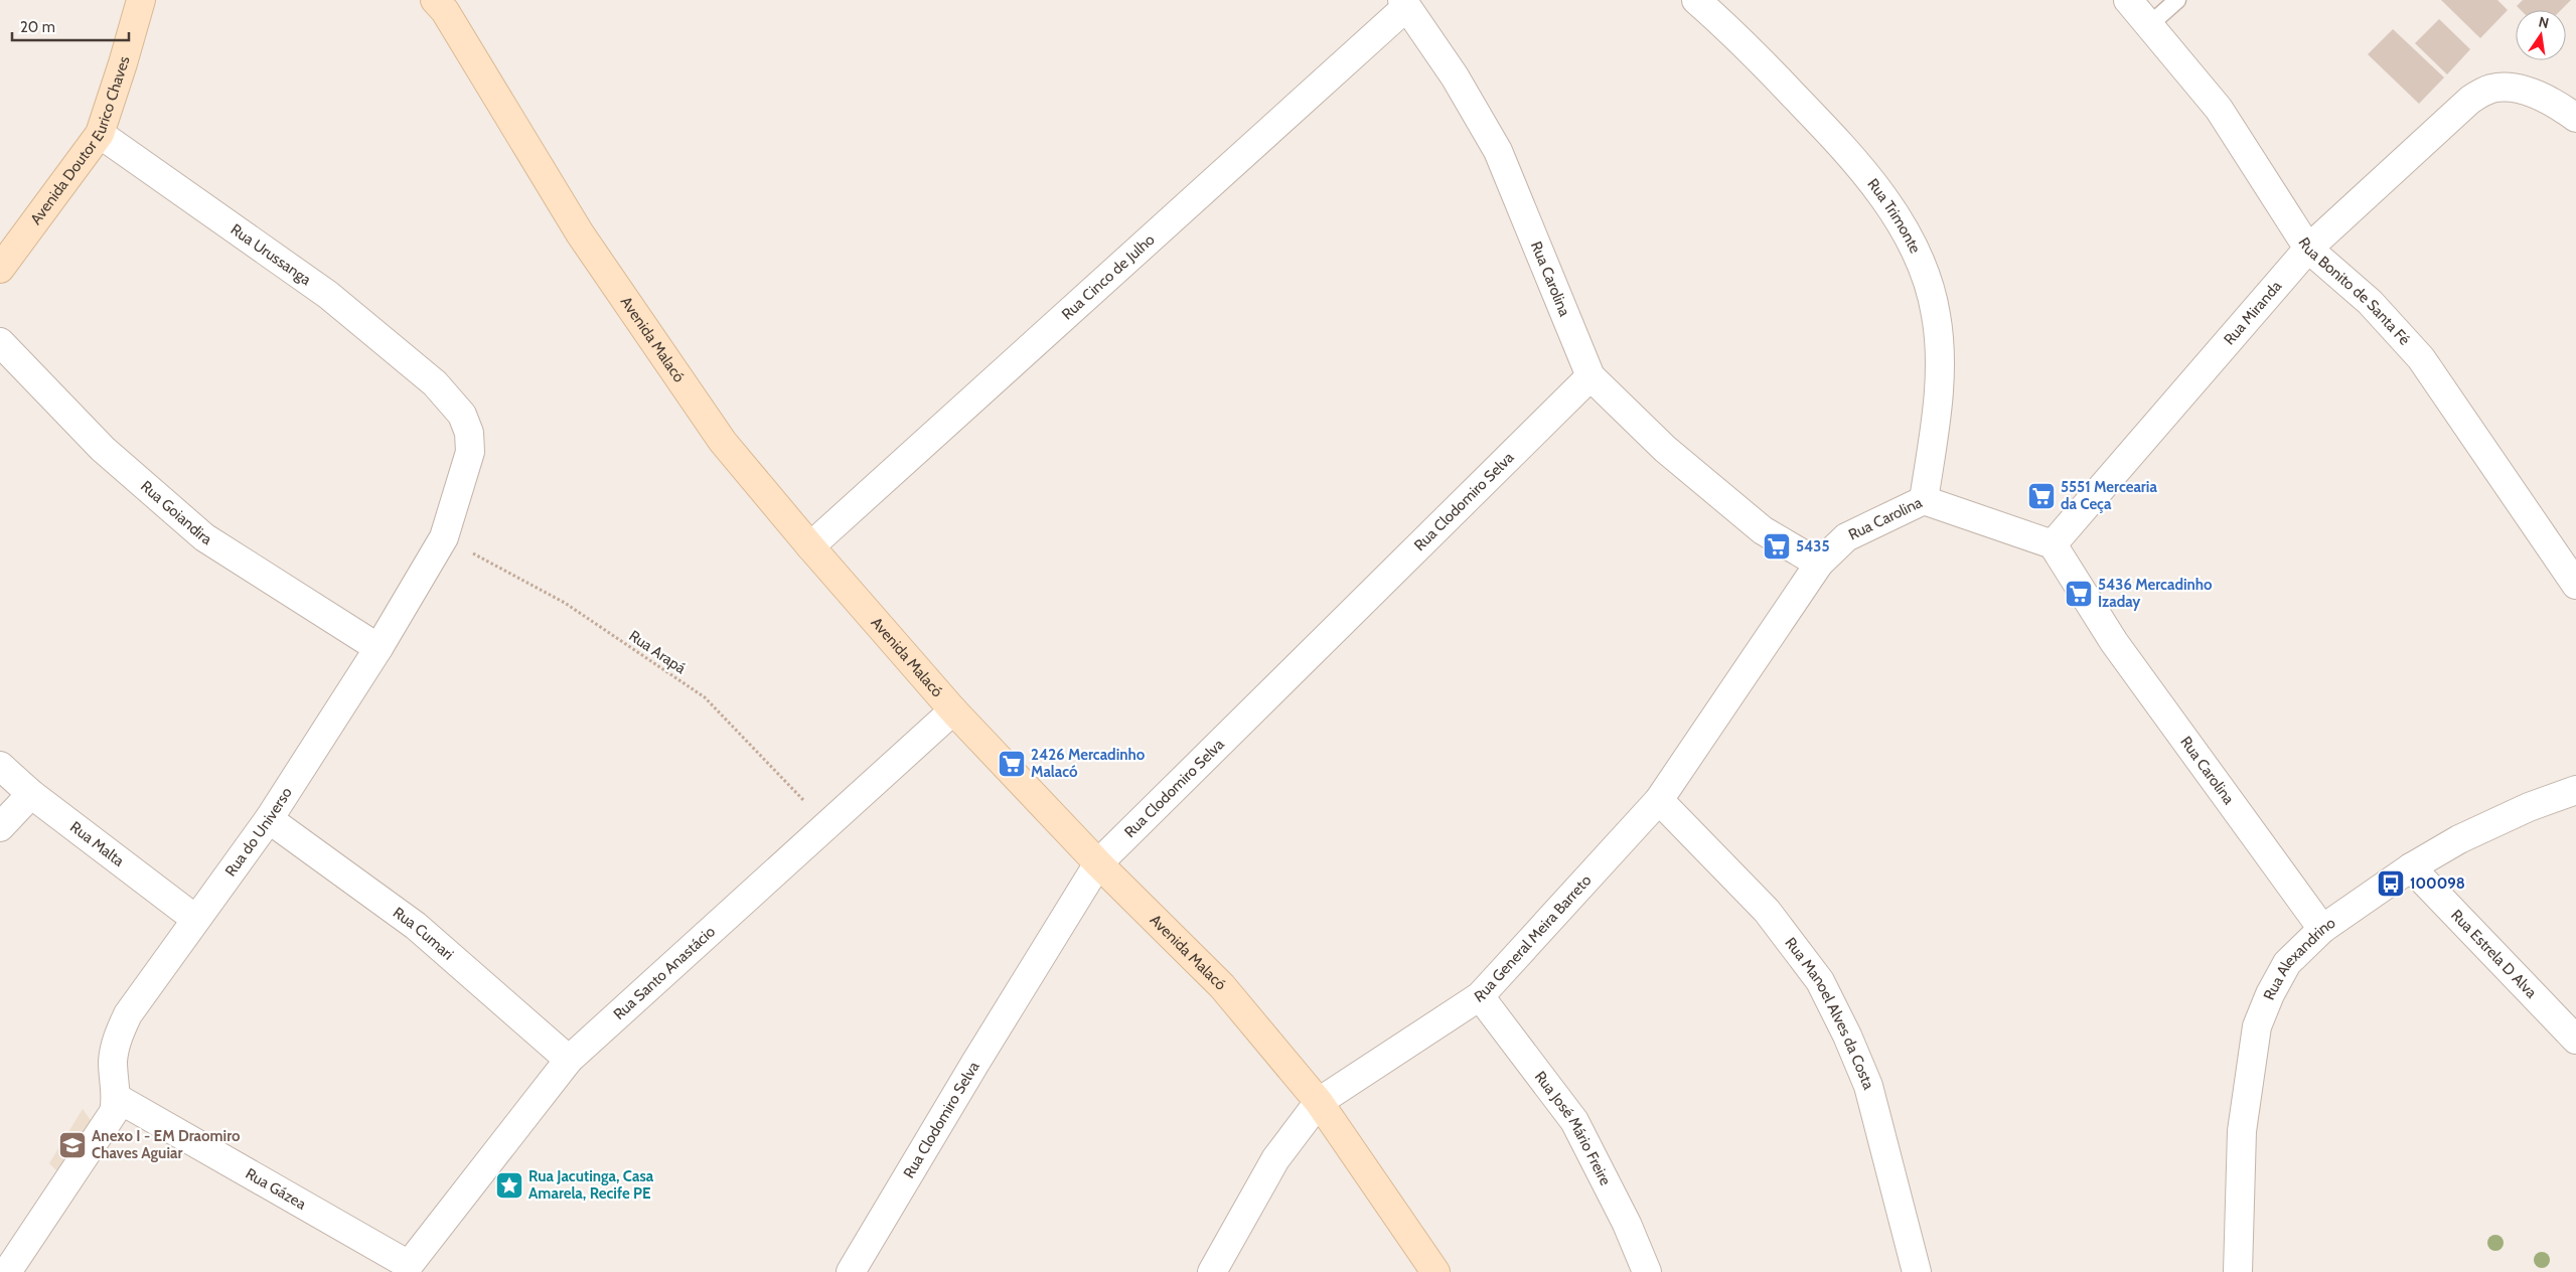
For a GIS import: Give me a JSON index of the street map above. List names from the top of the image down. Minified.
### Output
{"streets":{"street":["Avenida Doutor Eurico Chaves","Rua Trimonte","Rua Urussanga","Rua Cinco de Julho","Rua Carolina","Rua Bonito de Santa Fé","Rua Miranda","Avenida Malacó","Rua Clodomiro Selva","Rua Goiandira","Rua do Universo","Rua Malta","Rua Cumari","Rua General Meira Barreto","Rua Estrela D Alva","Rua Alexandrino","Rua Santo Anastácio","Rua Manoel Alves da Costa","Rua José Mário Freire","Rua Gázea"],"path":["Rua Arapá"]},"crossings":[["Avenida Doutor Eurico Chaves","Rua Urussanga"],["Rua Trimonte","Rua Carolina"],["Rua Urussanga","Rua do Universo"],["Rua Cinco de Julho","Rua Carolina"],["Rua Cinco de Julho","Avenida Malacó"],["Rua Carolina","Rua Miranda"],["Rua Carolina","Rua Clodomiro Selva"],["Rua Carolina","Rua General Meira Barreto"],["Rua Carolina","Rua Alexandrino"],["Rua Bonito de Santa Fé","Rua Miranda"],["Avenida Malacó","Rua Clodomiro Selva"],["Avenida Malacó","Rua General Meira Barreto"],["Avenida Malacó","Rua Santo Anastácio"],["Rua Goiandira","Rua do Universo"],["Rua Arapá","Rua do Universo"],["Rua Arapá","Rua Santo Anastácio"],["Rua do Universo","Rua Malta"],["Rua do Universo","Rua Cumari"],["Rua do Universo","Rua Gázea"],["Rua Cumari","Rua Santo Anastácio"],["Rua General Meira Barreto","Rua Manoel Alves da Costa"],["Rua General Meira Barreto","Rua José Mário Freire"],["Rua Estrela D Alva","Rua Alexandrino"],["Rua Santo Anastácio","Rua Gázea"]],"places":{"supermarket":["5551 Mercearia da Ceça","5435","5436 Mercadinho Izaday","2426 Mercadinho Malacó"],"bus stop":["100098"],"school or university":["Anexo I - EM Draomiro Chaves Aguiar"],"place":["Rua Jacutinga, Casa Amarela, Recife PE"]},"scale_bar":"20 m","north":"top"}
